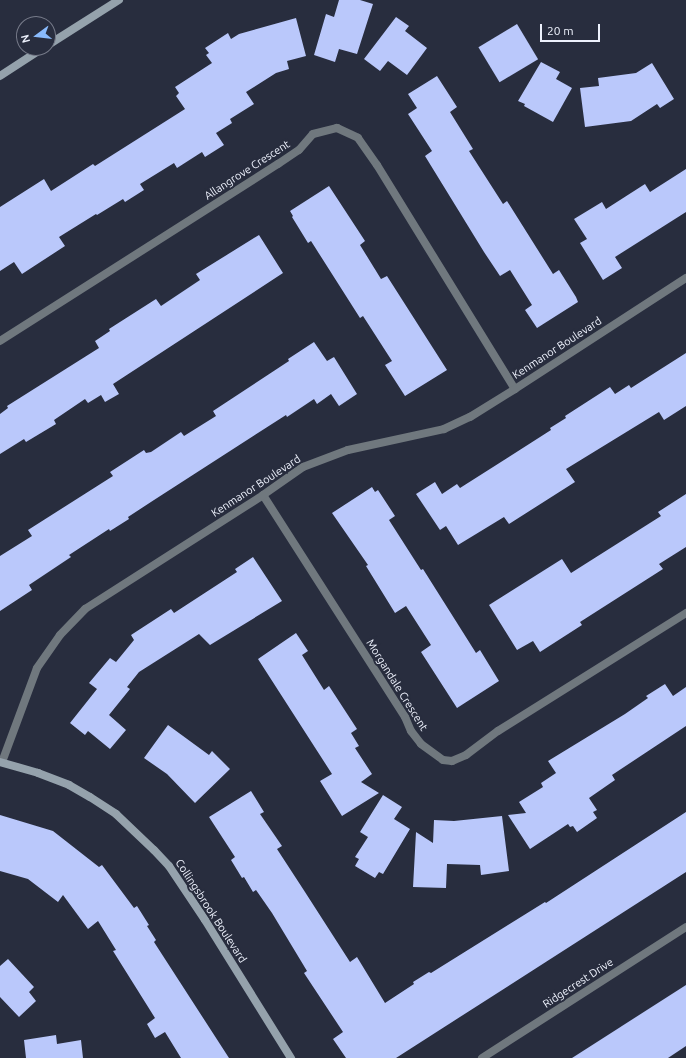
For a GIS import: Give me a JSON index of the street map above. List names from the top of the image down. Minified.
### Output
{"streets":{"street":["Allangrove Crescent","Kenmanor Boulevard","Morgandale Crescent","Collingsbrook Boulevard","Ridgecrest Drive"]},"crossings":[["Allangrove Crescent","Kenmanor Boulevard"],["Kenmanor Boulevard","Morgandale Crescent"],["Kenmanor Boulevard","Collingsbrook Boulevard"]],"scale_bar":"20 m","north":"left"}
